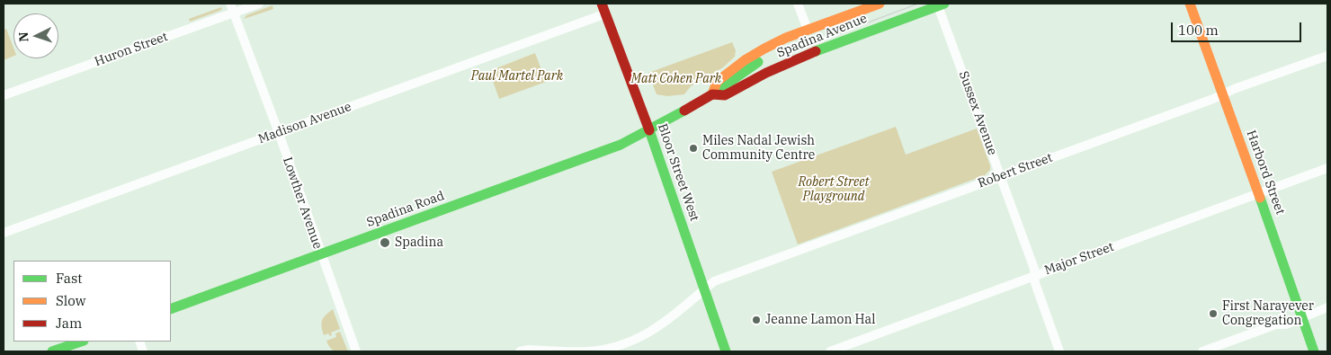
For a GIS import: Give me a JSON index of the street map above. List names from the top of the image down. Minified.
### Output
{"streets":{"main road":["Spadina Avenue","Bloor Street West","Harbord Street","Spadina Road"],"street":["Huron Street","Sussex Avenue","Madison Avenue","Robert Street","Lowther Avenue","Major Street"]},"crossings":[["Spadina Avenue","Sussex Avenue"],["Spadina Avenue","Bloor Street West"],["Spadina Avenue","Spadina Road"],["Huron Street","Lowther Avenue"],["Sussex Avenue","Robert Street"],["Sussex Avenue","Major Street"],["Madison Avenue","Bloor Street West"],["Madison Avenue","Lowther Avenue"],["Robert Street","Bloor Street West"],["Robert Street","Harbord Street"],["Bloor Street West","Spadina Road"],["Harbord Street","Major Street"],["Lowther Avenue","Spadina Road"]],"parks":["Paul Martel Park","Matt Cohen Park","Robert Street Playground"],"places":["Miles Nadal Jewish Community Centre","Spadina","First Narayever Congregation","Jeanne Lamon Hal"],"legend":["Fast","Slow","Jam"],"scale_bar":"100 m","north":"left"}
